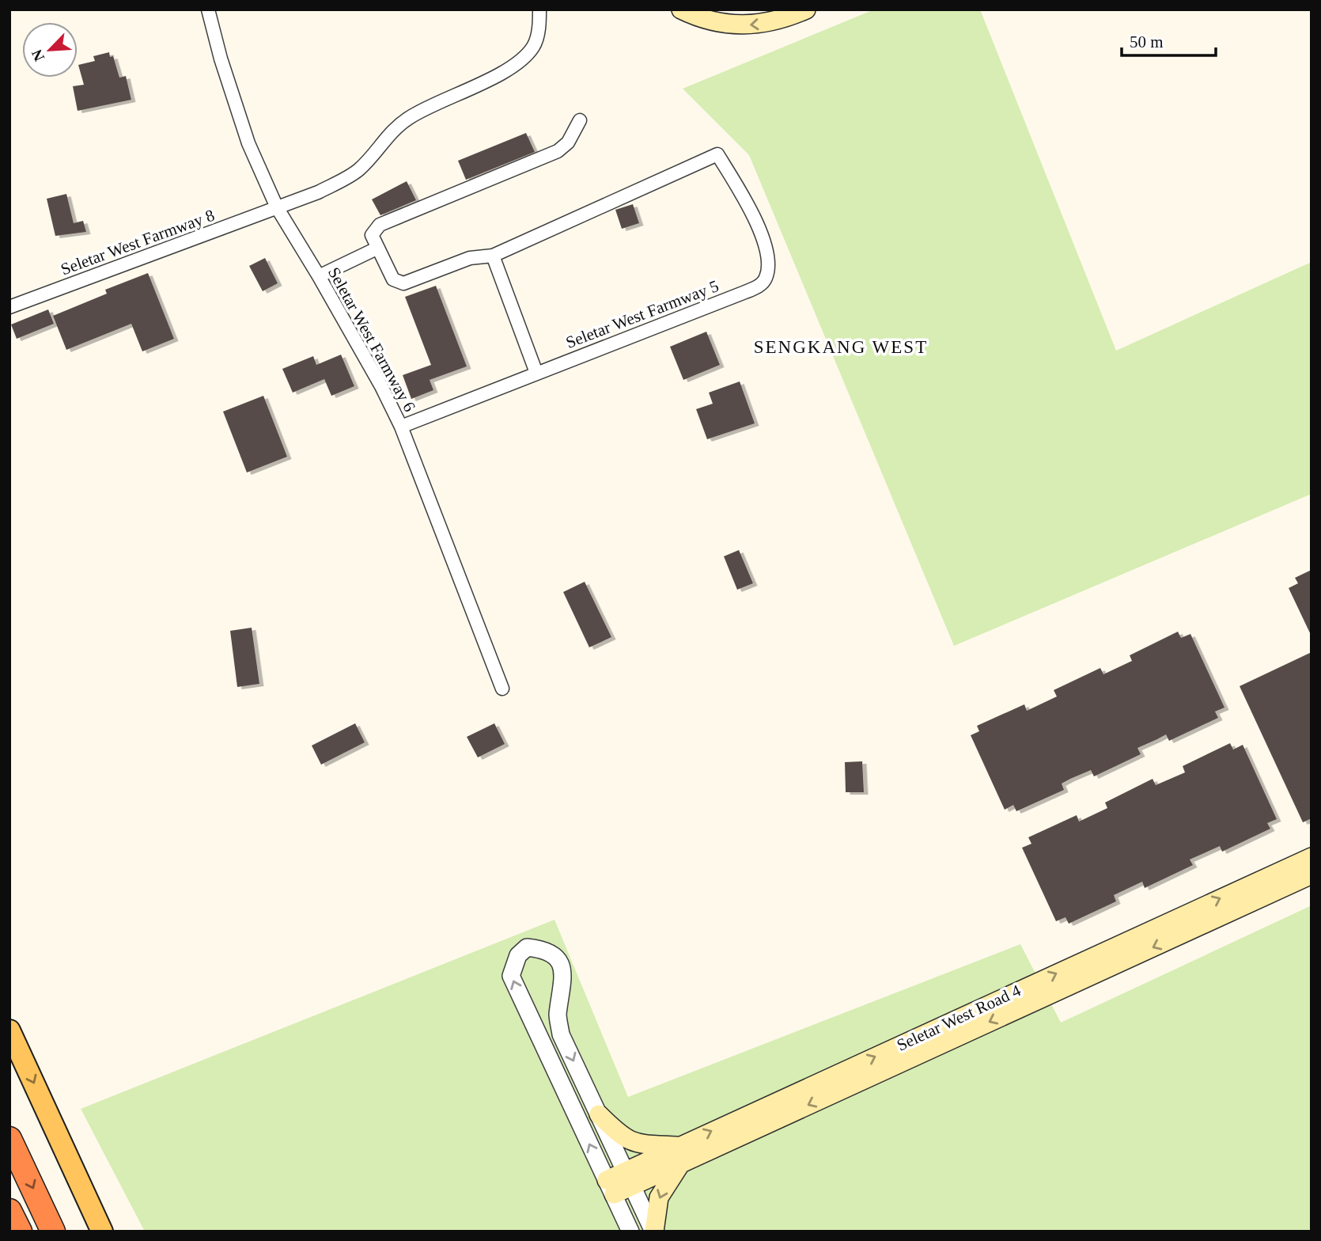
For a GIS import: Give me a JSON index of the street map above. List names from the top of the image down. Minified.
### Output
{"streets":{"main road":["Seletar West Road 4"],"street":["Seletar West Farmway 8","Seletar West Farmway 5","Seletar West Farmway 6"]},"crossings":[["Seletar West Farmway 8","Seletar West Farmway 6"],["Seletar West Farmway 5","Seletar West Farmway 6"]],"districts":["SENGKANG WEST"],"scale_bar":"50 m","north":"bottom left"}
